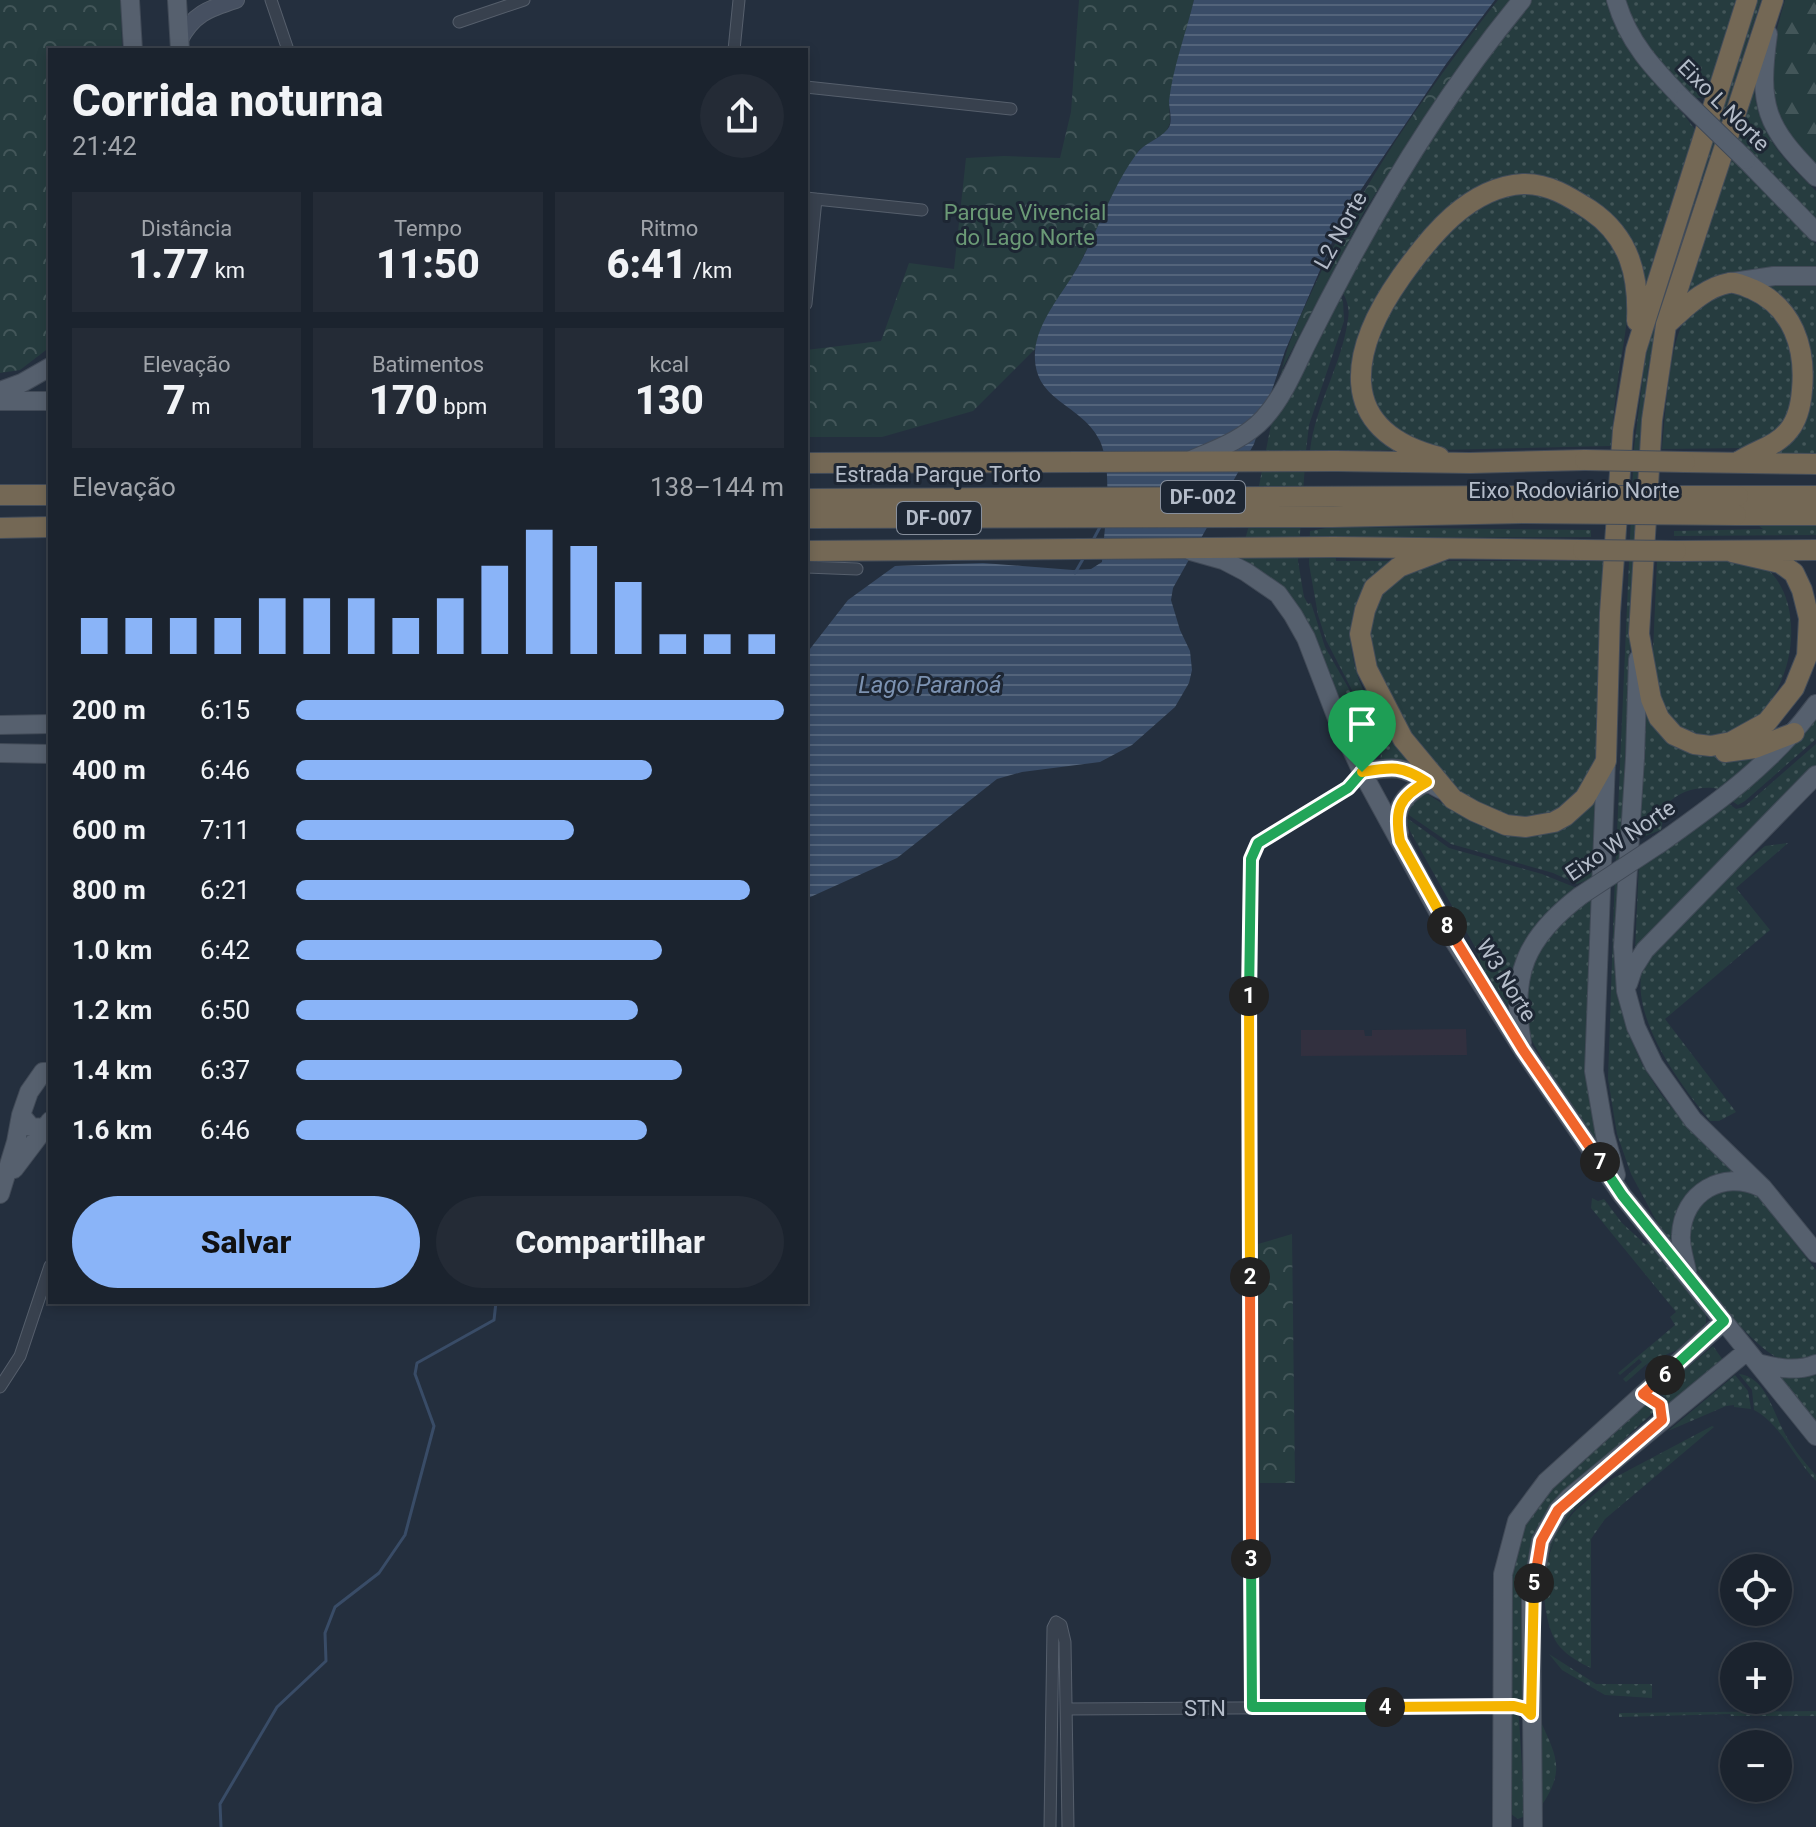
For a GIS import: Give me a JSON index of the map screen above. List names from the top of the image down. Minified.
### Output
{"streets":{"highway":["Estrada Parque Torto","Eixo Rodoviário Norte","DF-002","DF-007"],"main road":["Eixo L Norte","L2 Norte","Eixo W Norte","W3 Norte"],"street":["STN"]},"crossings":[["Estrada Parque Torto","Eixo Rodoviário Norte"],["Eixo W Norte","W3 Norte"]],"water":["Lago Paranoá"],"parks":["Parque Vivencial do Lago Norte"],"page":{"heading":["Corrida noturna","21:42"],"stats":[["Distância","1.77 km"],["Tempo","11:50"],["Ritmo","6:41 /km"],["Elevação","7 m"],["Batimentos","170 bpm"],["kcal","130"]],"chart":["Elevação","138–144 m"],"list":[{"name":"200 m","note":"6:15"},{"name":"400 m","note":"6:46"},{"name":"600 m","note":"7:11"},{"name":"800 m","note":"6:21"},{"name":"1.0 km","note":"6:42"},{"name":"1.2 km","note":"6:50"},{"name":"1.4 km","note":"6:37"},{"name":"1.6 km","note":"6:46"}],"pins":["8","1","7","2","6","3","5","4"],"buttons":["Salvar","Compartilhar"],"map_buttons":["+","−"]}}
